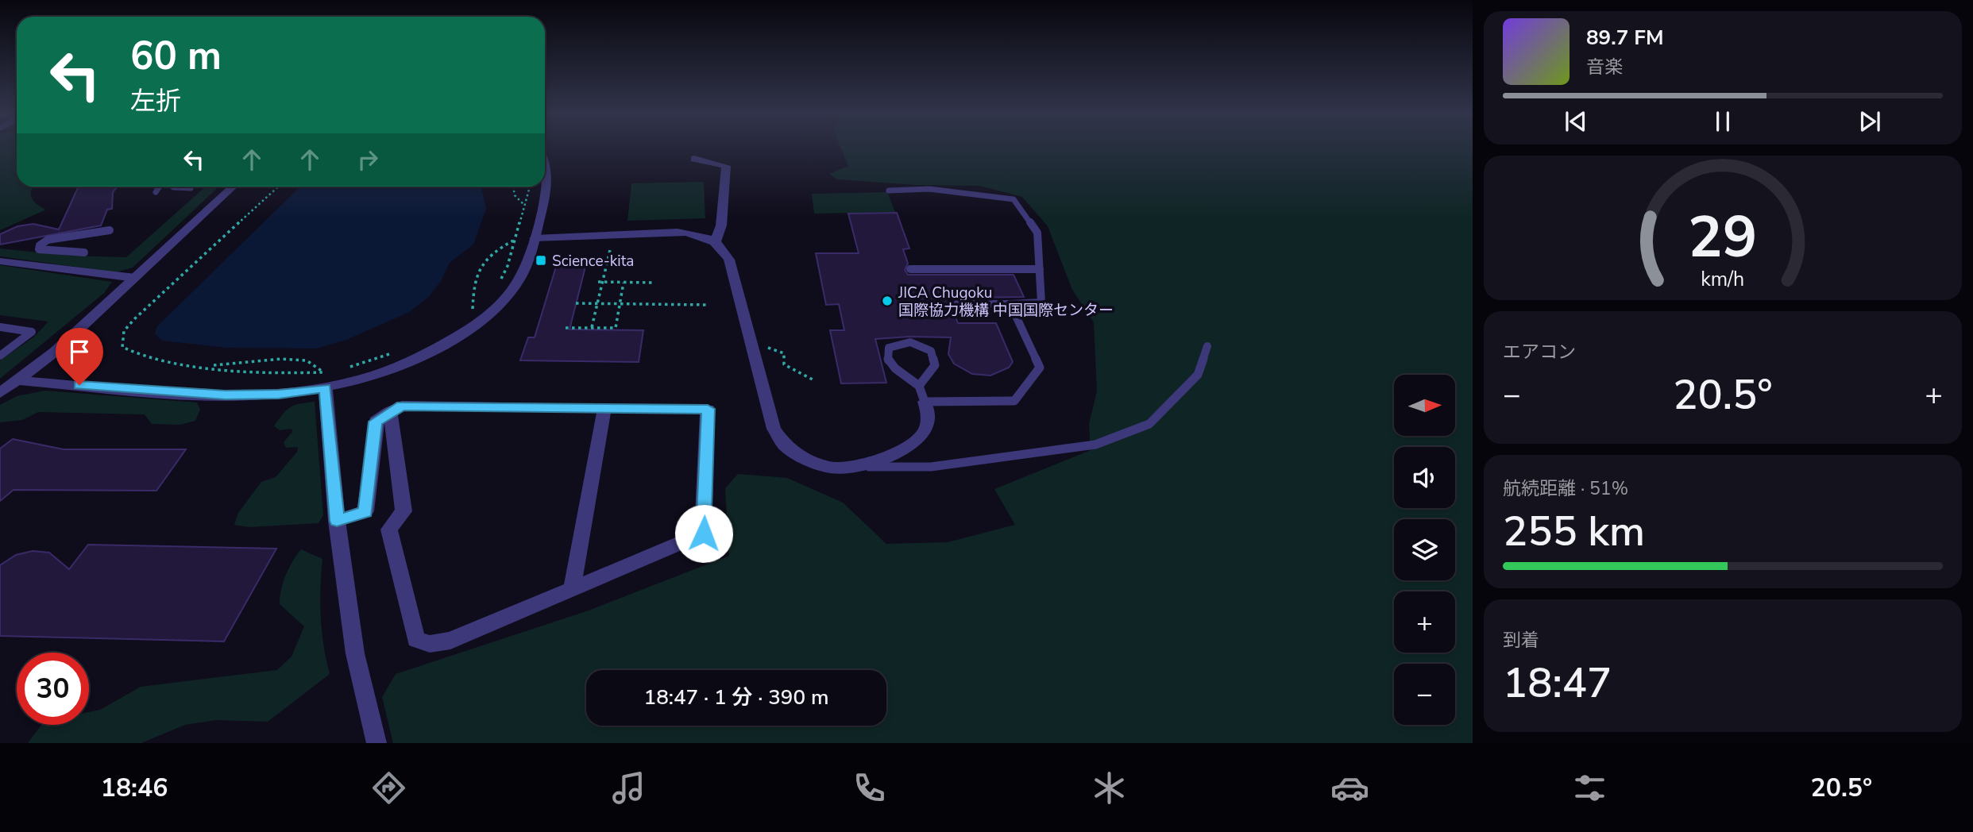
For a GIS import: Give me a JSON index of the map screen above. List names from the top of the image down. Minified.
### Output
{"places":{"transit":["Science-kita"],"other":["JICA Chugoku 国際協力機構 中国国際センター"]},"north":"right","page":{"turn":["60 m","左折"],"song":["89.7 FM","音楽"],"tile":["エアコン",["航続距離 · 51%","255 km"],["到着","18:47"]],"heat":["−","20.5°","+"],"map_buttons":["+","−"],"limit":"30","trip":"18:47 · 1 分 · 390 m","tabs":["18:46","20.5°"],"gauge":["29","km/h"]}}
